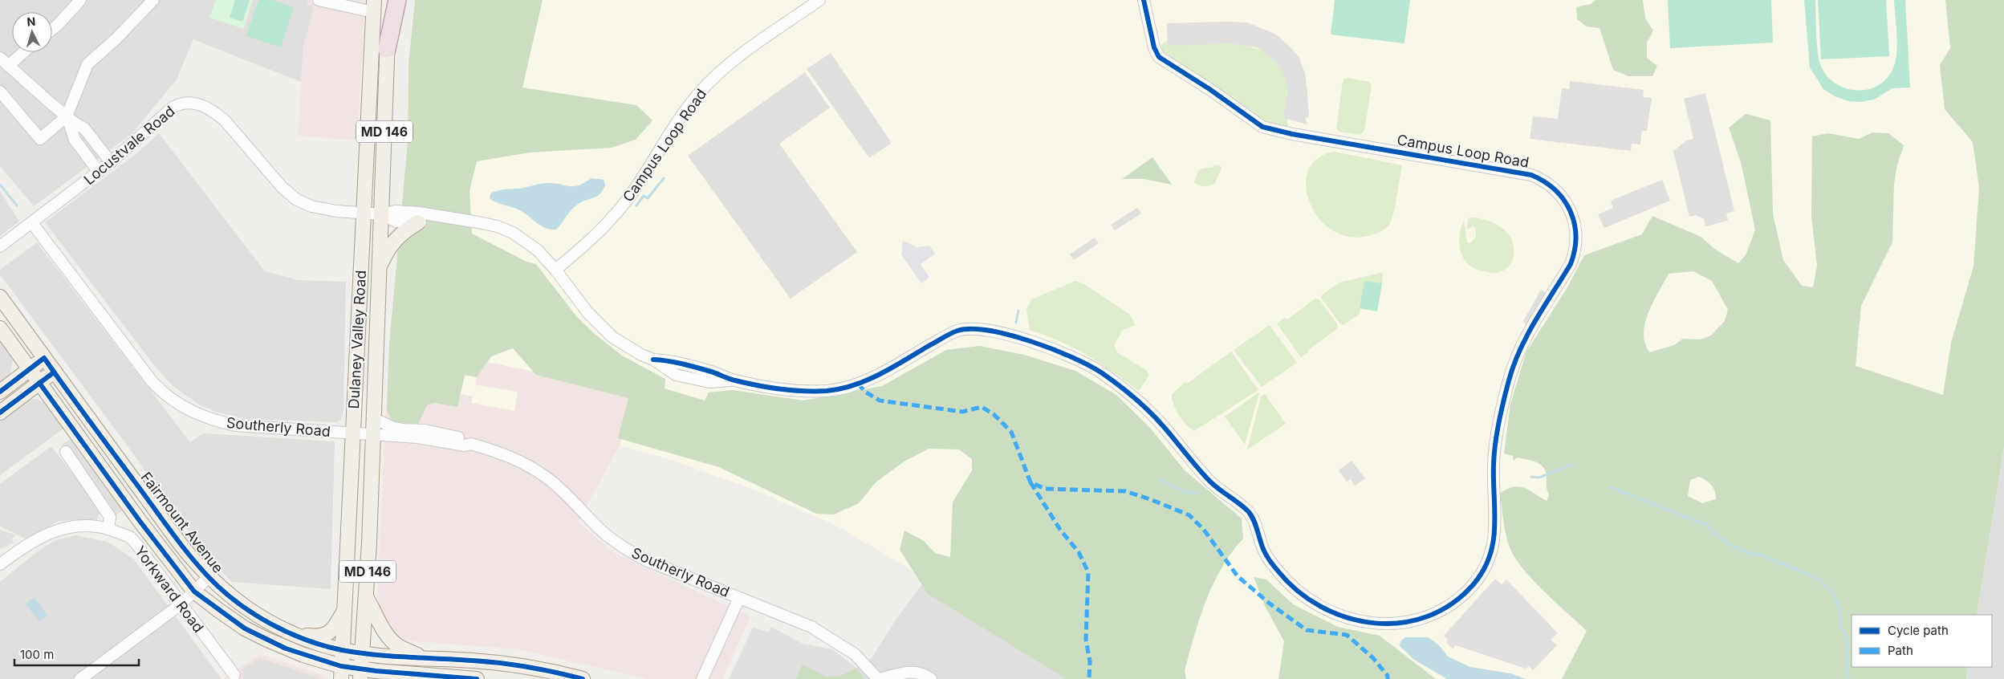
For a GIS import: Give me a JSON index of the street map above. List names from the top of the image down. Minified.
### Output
{"streets":{"main road":["MD 146","Dulaney Valley Road","Fairmount Avenue"],"street":["Locustvale Road","Campus Loop Road","Southerly Road","Yorkward Road"]},"crossings":[["Locustvale Road","Campus Loop Road"],["Locustvale Road","Dulaney Valley Road"],["Locustvale Road","Southerly Road"],["Campus Loop Road","Dulaney Valley Road"],["Dulaney Valley Road","Southerly Road"],["Dulaney Valley Road","Fairmount Avenue"]],"legend":["Cycle path","Path"],"scale_bar":"100 m","north":"top"}
